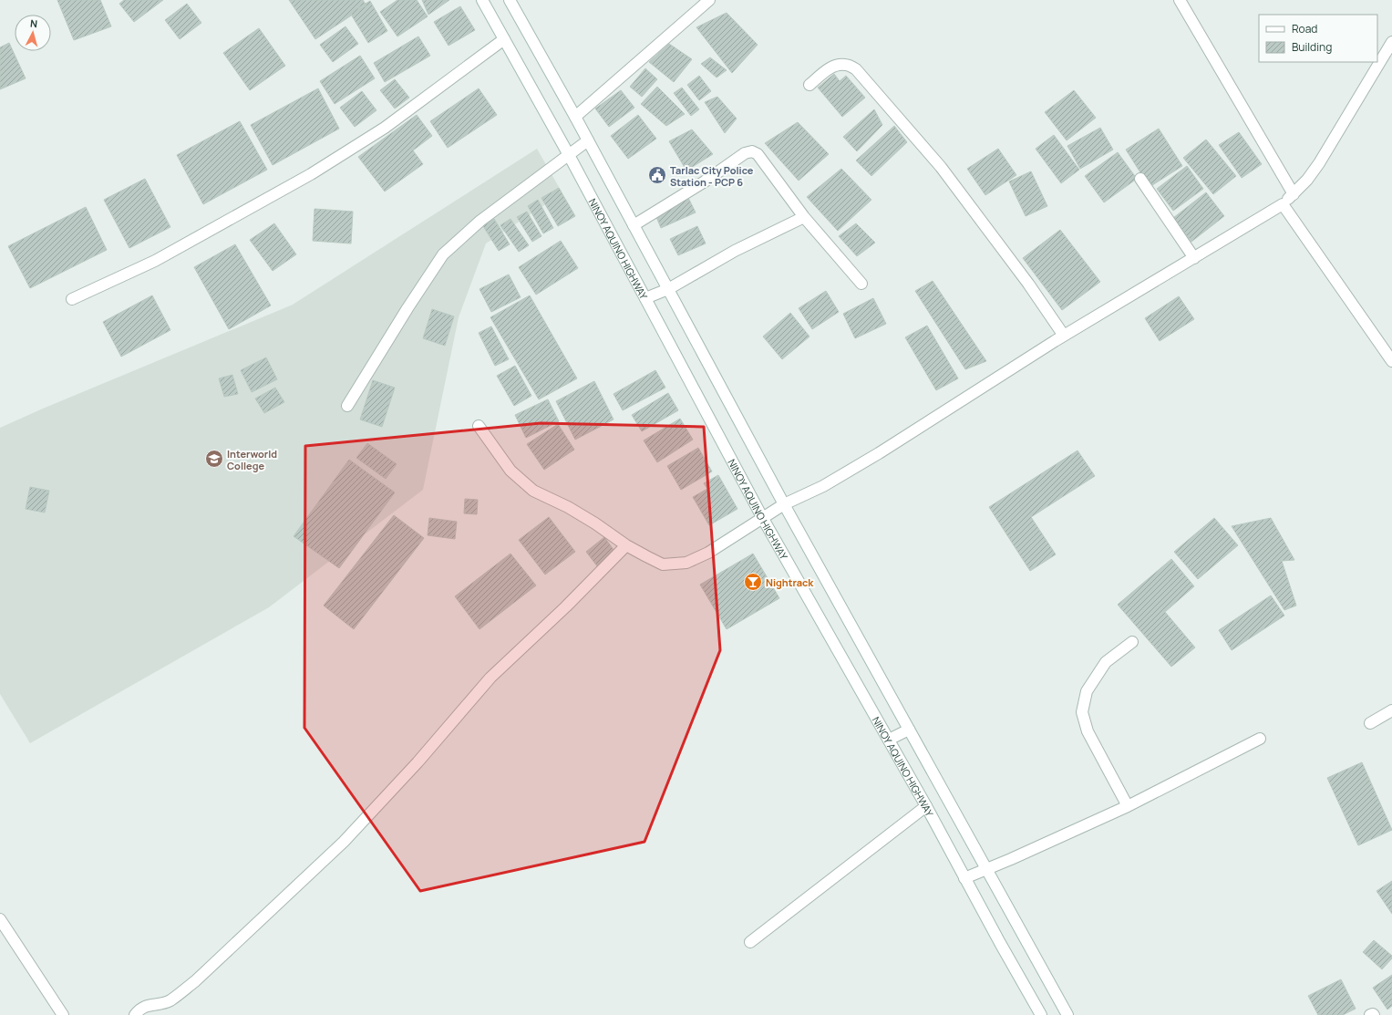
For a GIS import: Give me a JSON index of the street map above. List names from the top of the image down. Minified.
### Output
{"streets":{"street":["NINOY AQUINO HIGHWAY"]},"places":{"public building":["Tarlac City Police Station - PCP 6"],"school or university":["Interworld College"],"bar":["Nightrack"]},"legend":["Road","Building"],"north":"top"}
